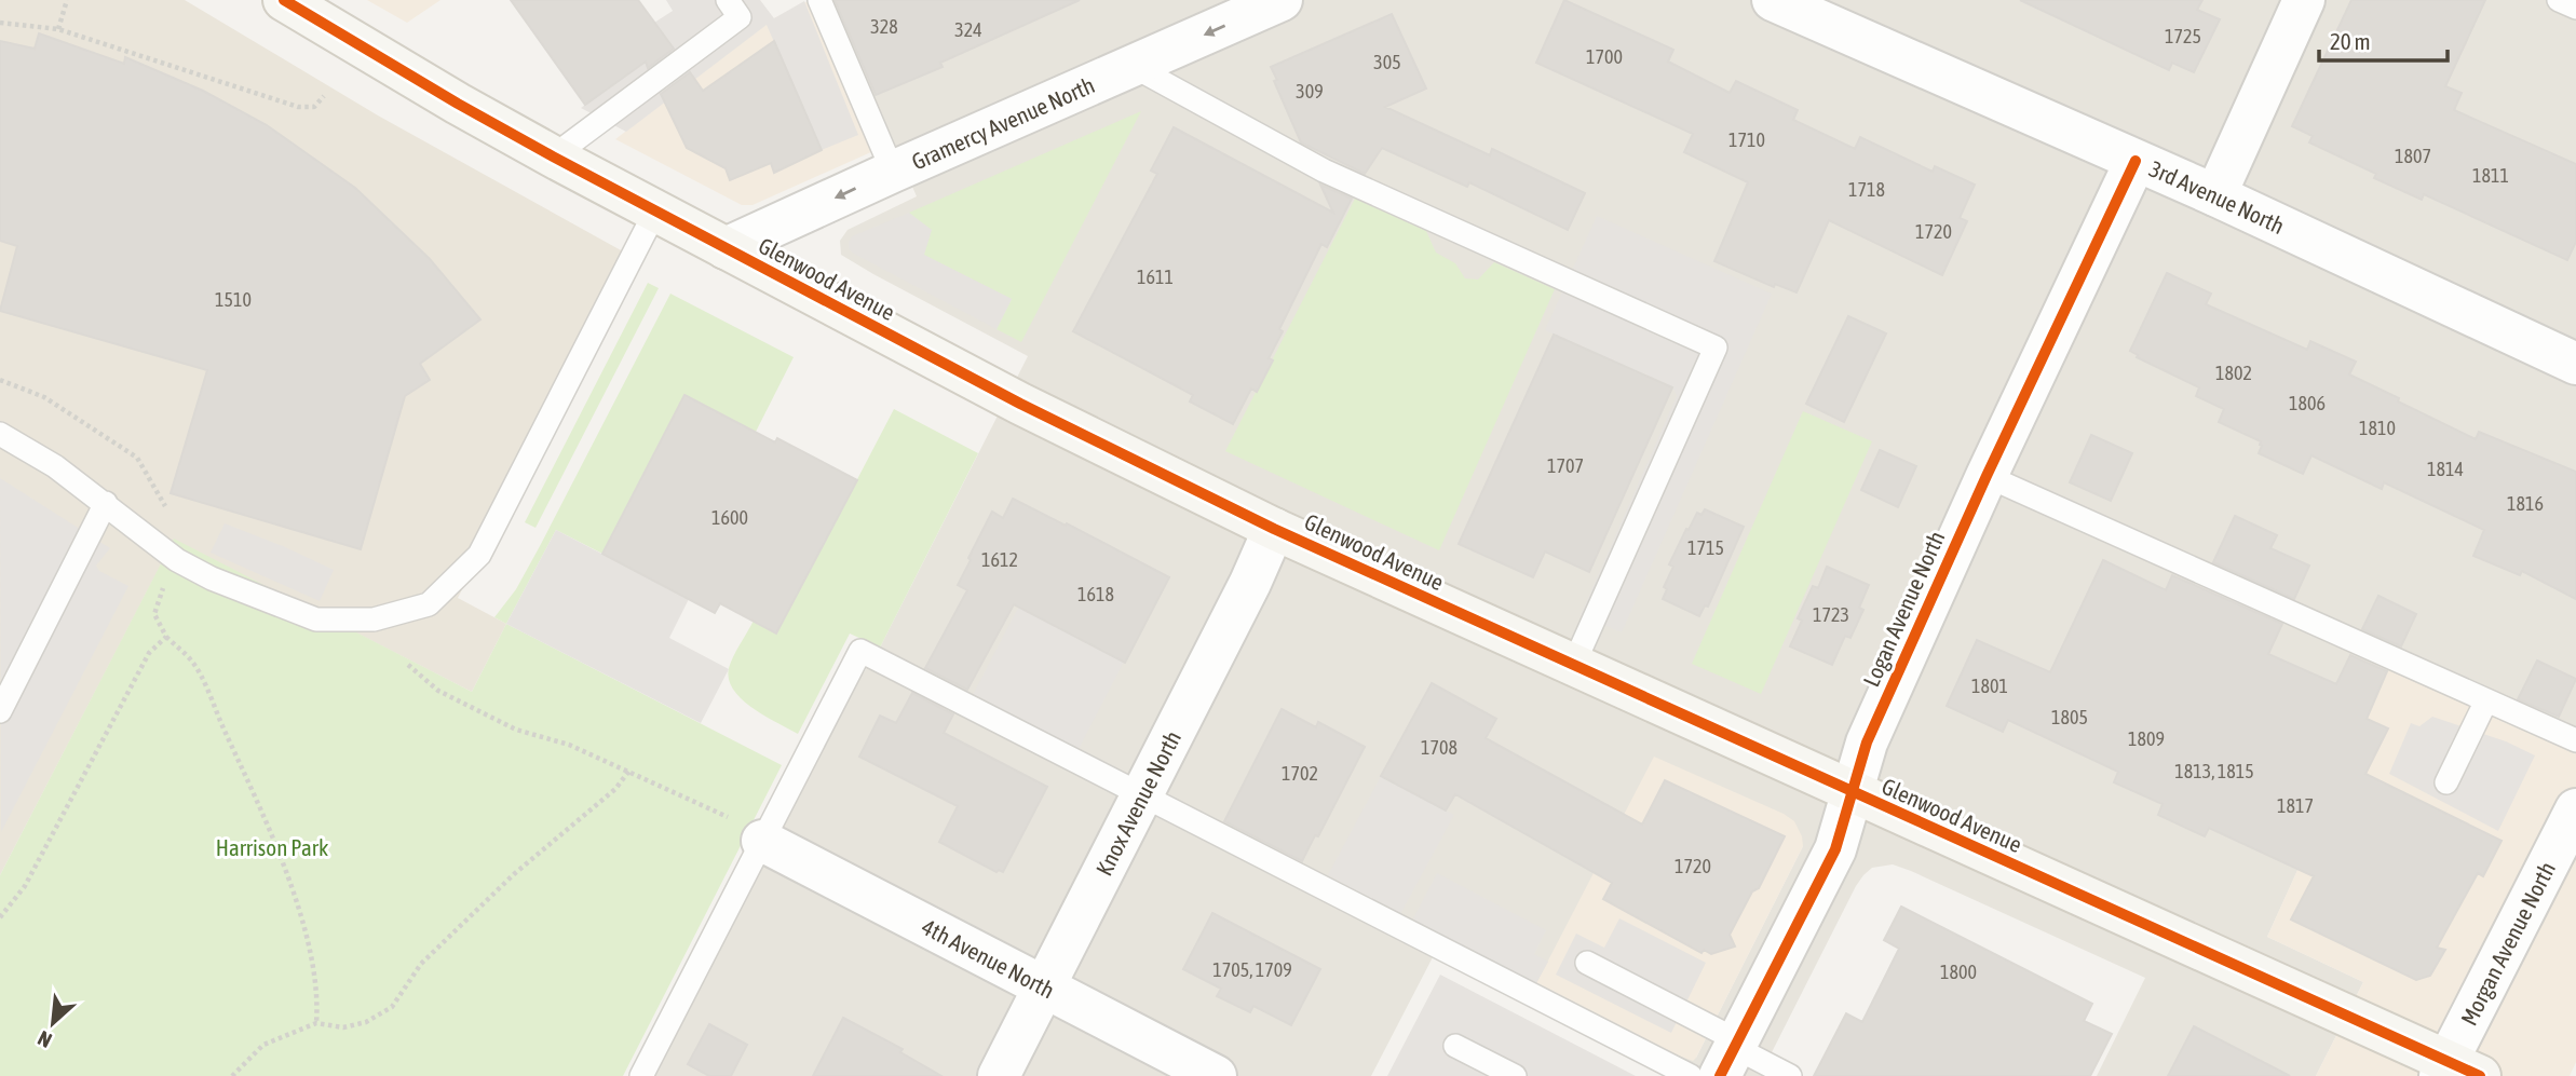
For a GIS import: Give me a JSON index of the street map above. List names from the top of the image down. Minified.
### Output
{"streets":{"street":["Gramercy Avenue North","3rd Avenue North","Glenwood Avenue","Logan Avenue North","Knox Avenue North","Morgan Avenue North","4th Avenue North"]},"crossings":[["Gramercy Avenue North","Glenwood Avenue"],["3rd Avenue North","Logan Avenue North"],["Glenwood Avenue","Logan Avenue North"],["Glenwood Avenue","Knox Avenue North"],["Glenwood Avenue","Morgan Avenue North"],["Knox Avenue North","4th Avenue North"]],"one_way":["Gramercy Avenue North"],"parks":["Harrison Park"],"house_numbers":["328","324","1725","1700","305","309","1710","1807","1811","1718","1720","1611","1510","1802","1806","1810","1707","1814","1816","1600","1715","1612","1618","1723","1801","1805","1809","1708","1813, 1815","1702","1817","1720","1705, 1709","1800"],"scale_bar":"20 m","north":"bottom left"}
